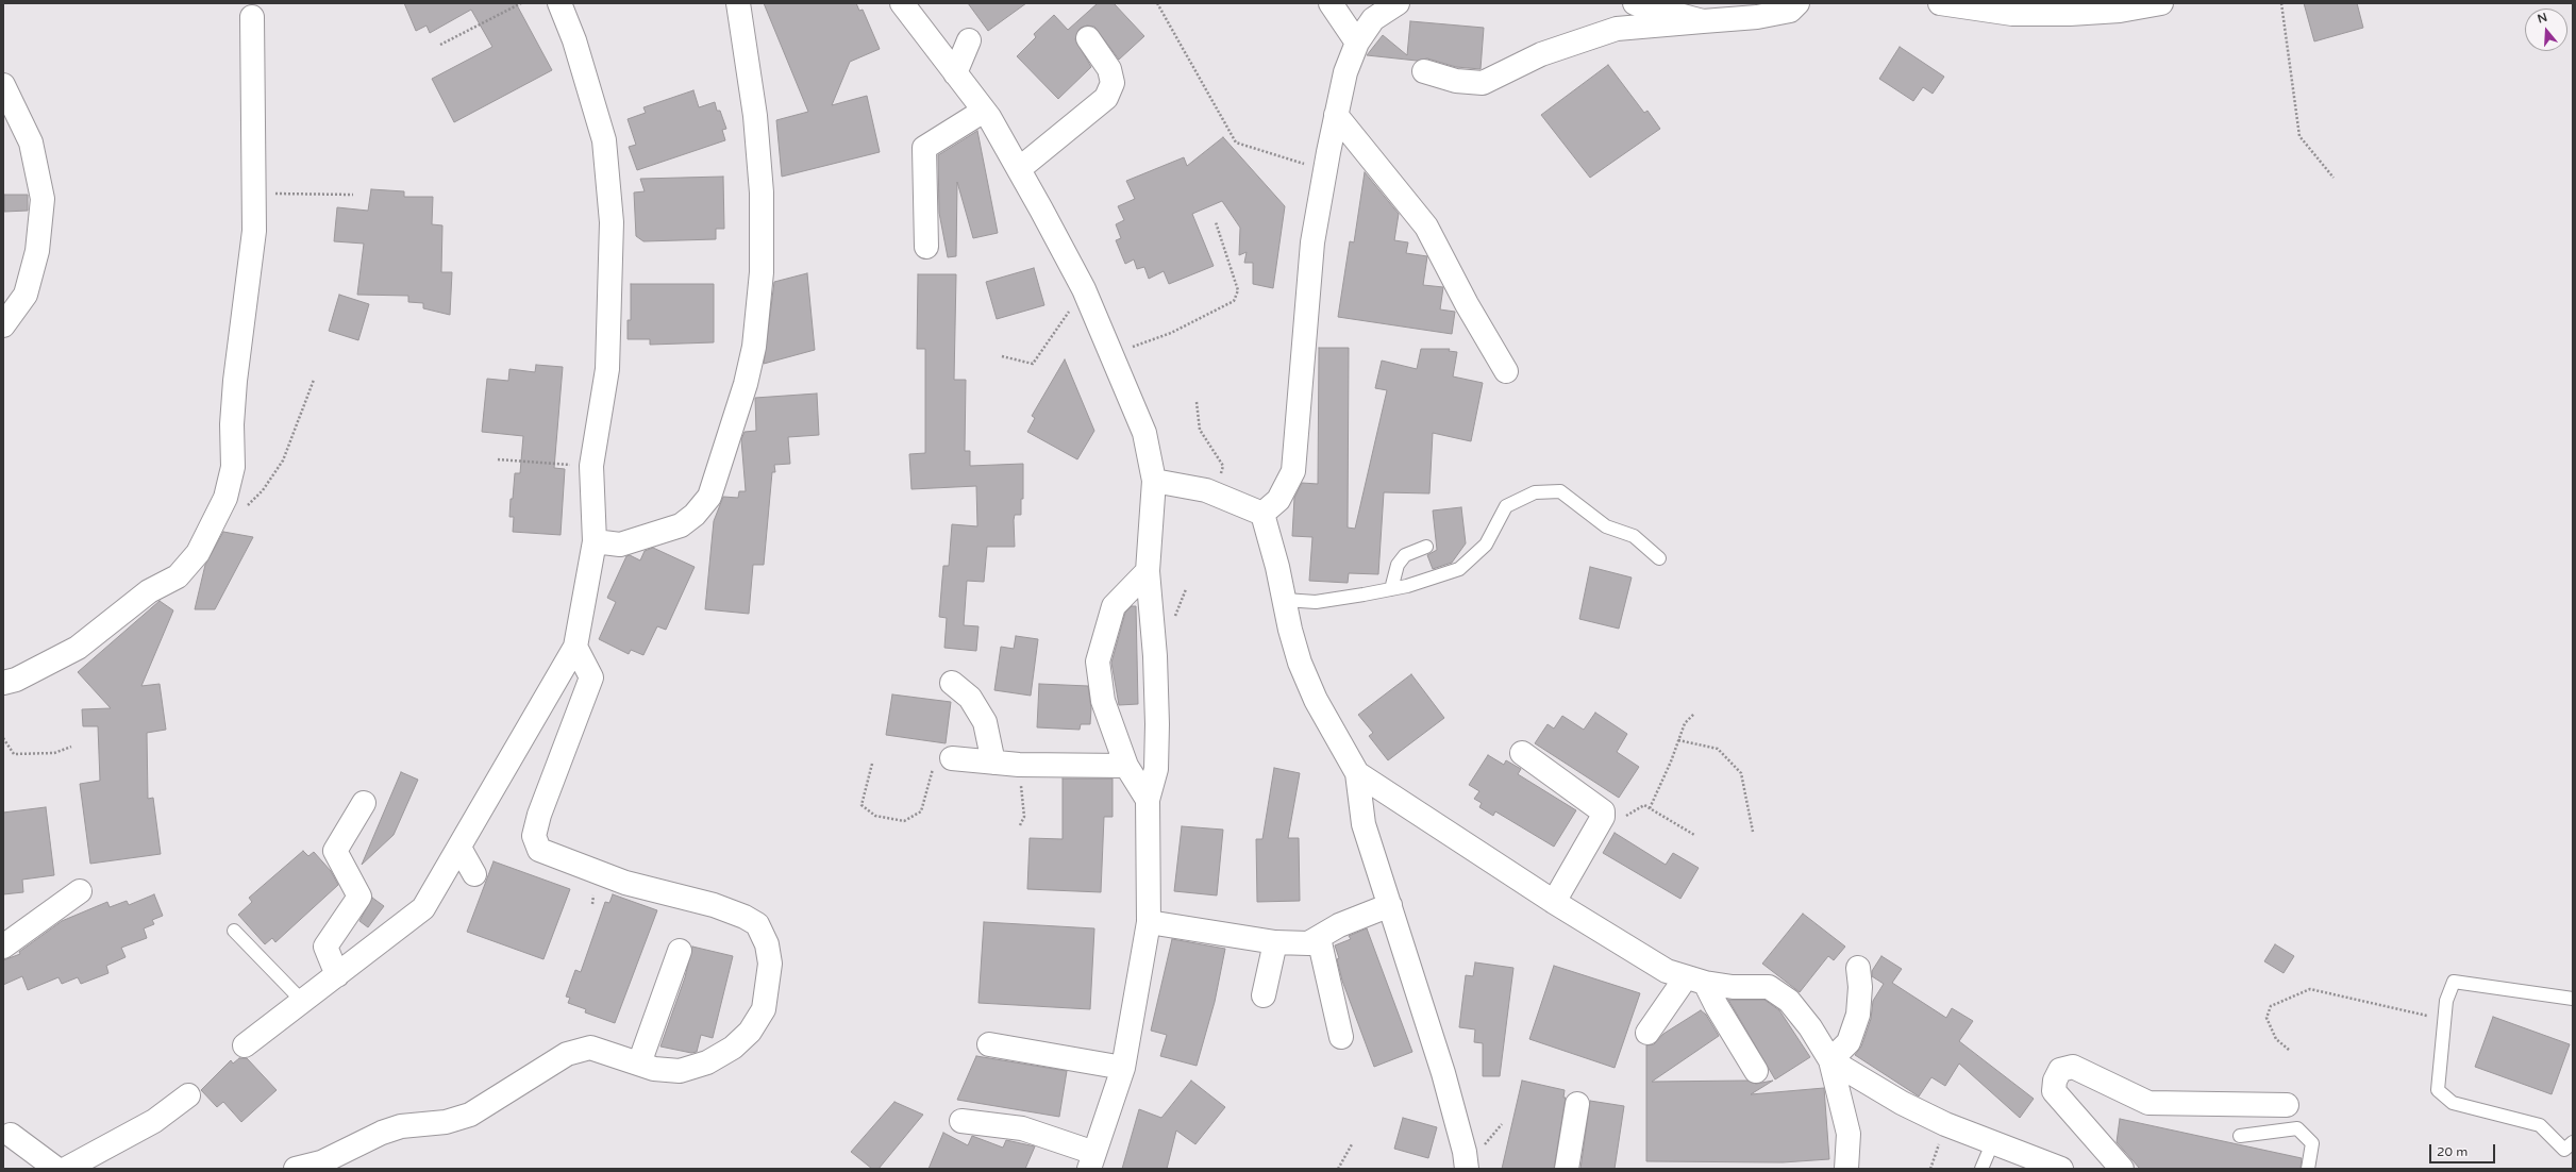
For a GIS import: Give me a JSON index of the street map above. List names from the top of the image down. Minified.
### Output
{"scale_bar":"20 m","north":"top"}
